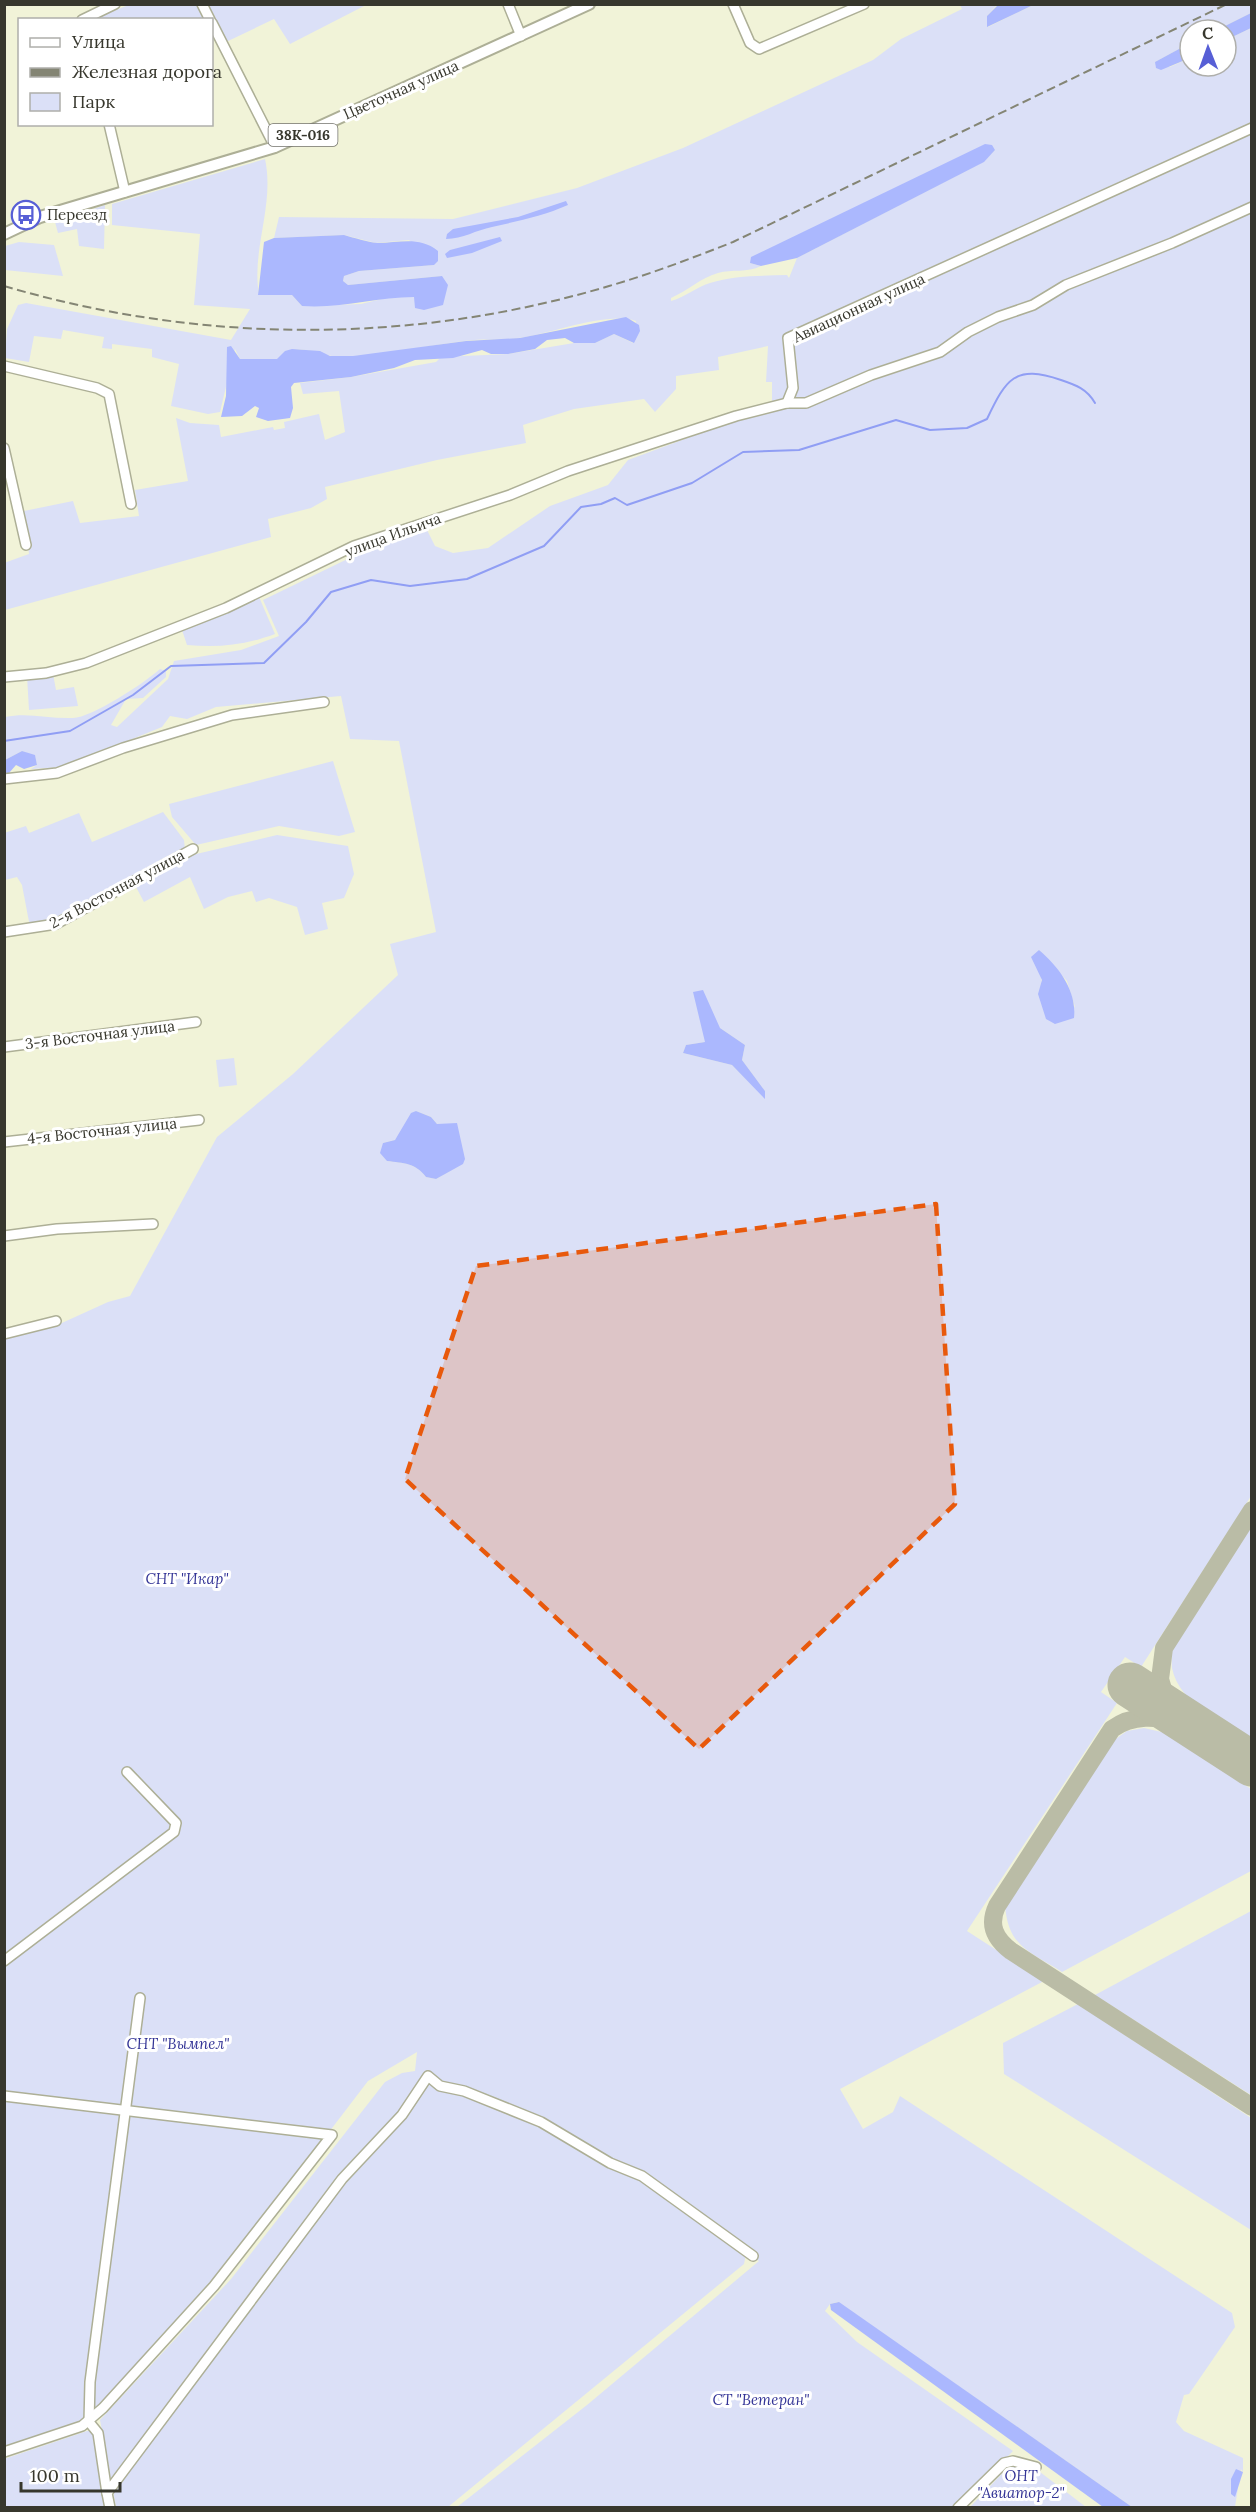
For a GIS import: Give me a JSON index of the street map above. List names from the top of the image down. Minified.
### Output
{"streets":{"main road":["Цветочная улица","38К-016"],"street":["Авиационная улица","улица Ильича","2-я Восточная улица","3-я Восточная улица","4-я Восточная улица"]},"crossings":[["Авиационная улица","улица Ильича"]],"parks":["СНТ \"Икар\"","СНТ \"Вымпел\"","СТ \"Ветеран\"","ОНТ \"Авиатор-2\""],"places":{"bus stop":["Переезд"]},"legend":["Улица","Железная дорога","Парк"],"scale_bar":"100 m","north":"top"}
